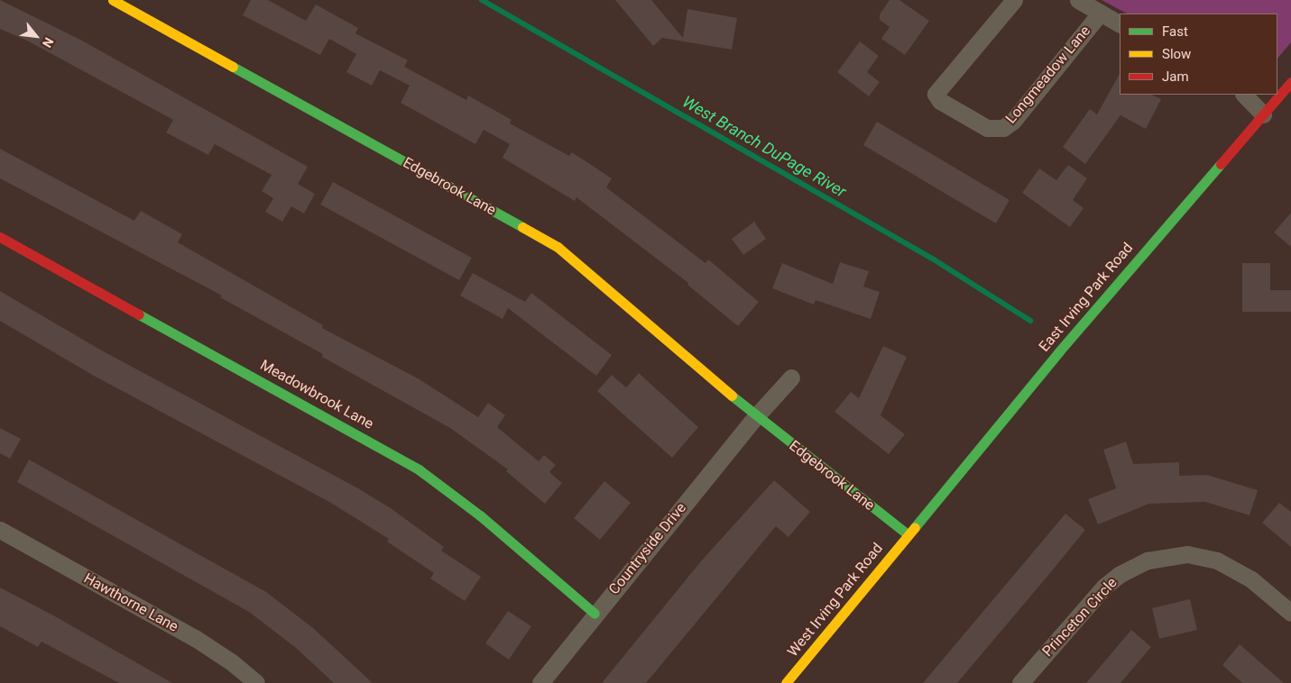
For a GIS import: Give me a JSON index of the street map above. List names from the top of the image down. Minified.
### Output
{"streets":{"street":["Longmeadow Lane","Edgebrook Lane","East Irving Park Road","Meadowbrook Lane","Countryside Drive","West Irving Park Road","Hawthorne Lane","Princeton Circle"]},"crossings":[["Edgebrook Lane","East Irving Park Road"],["Edgebrook Lane","Countryside Drive"],["Edgebrook Lane","West Irving Park Road"],["East Irving Park Road","West Irving Park Road"],["Meadowbrook Lane","Countryside Drive"]],"water":["West Branch DuPage River"],"legend":["Fast","Slow","Jam"],"north":"bottom right"}
